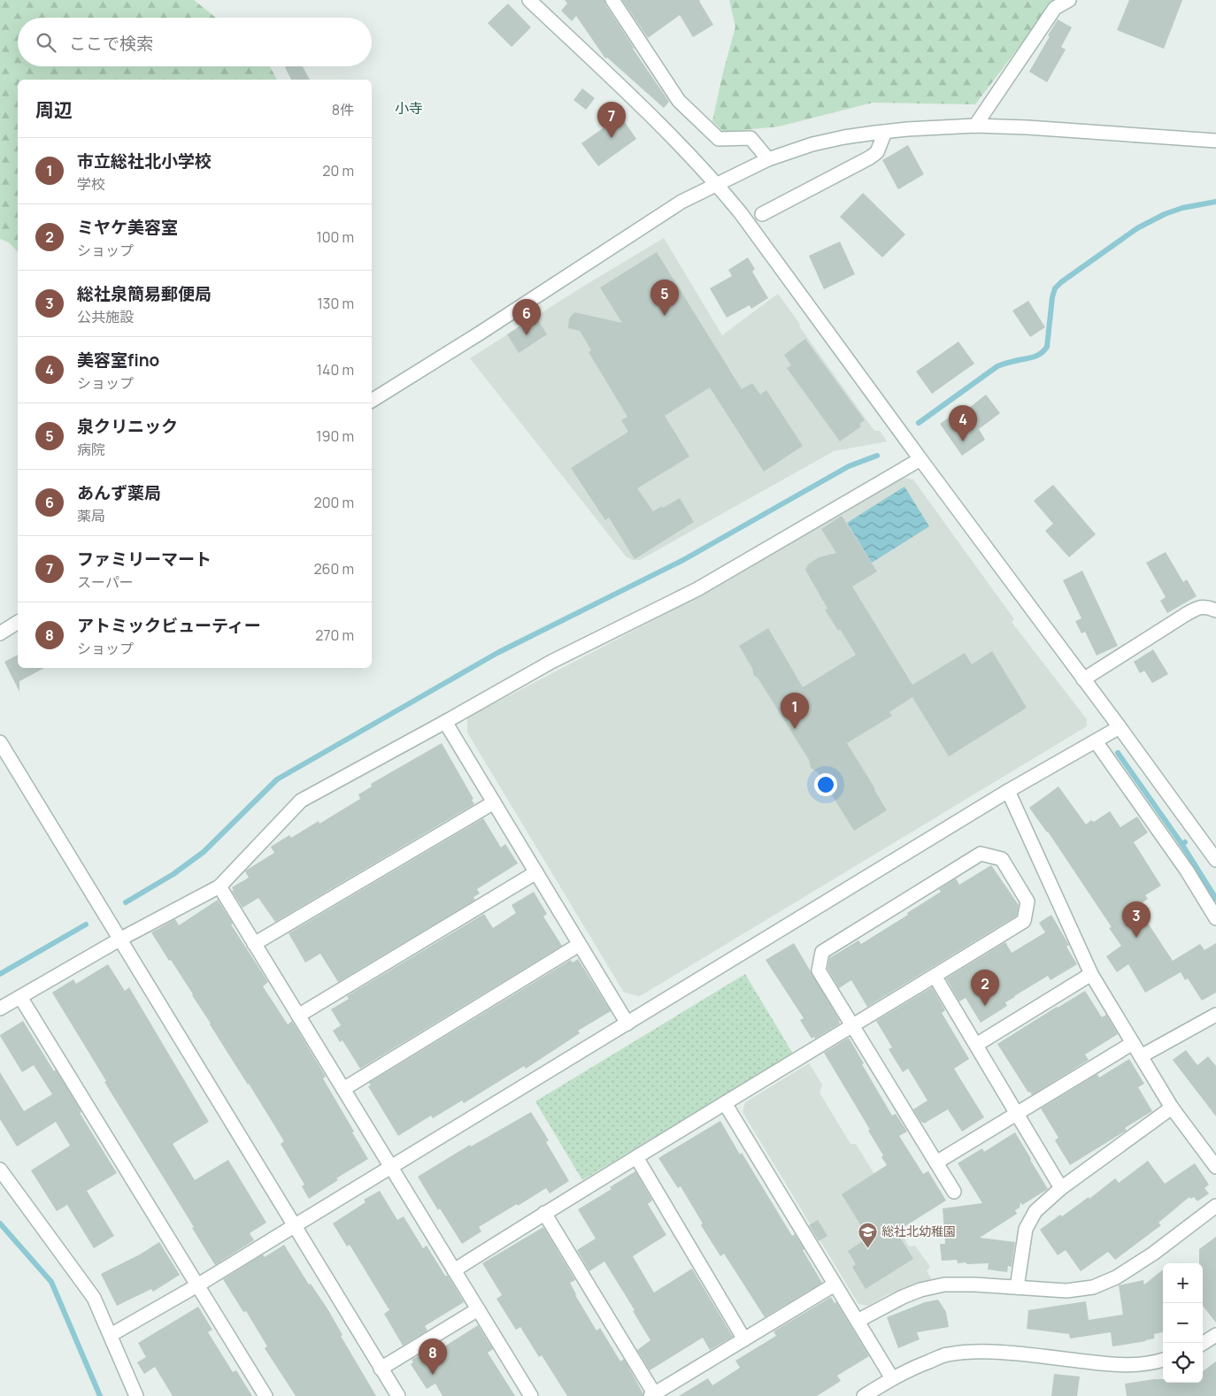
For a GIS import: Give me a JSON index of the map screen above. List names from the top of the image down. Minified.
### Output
{"districts":["小寺"],"places":{"school or university":["総社北幼稚園"]},"page":{"search":"ここで検索","heading":["周辺","8件"],"pins":["7","5","6","4","1","3","2","8"],"list":[{"mark":"1","name":"市立総社北小学校","note":"学校","value":"20 m"},{"mark":"2","name":"ミヤケ美容室","note":"ショップ","value":"100 m"},{"mark":"3","name":"総社泉簡易郵便局","note":"公共施設","value":"130 m"},{"mark":"4","name":"美容室fino","note":"ショップ","value":"140 m"},{"mark":"5","name":"泉クリニック","note":"病院","value":"190 m"},{"mark":"6","name":"あんず薬局","note":"薬局","value":"200 m"},{"mark":"7","name":"ファミリーマート","note":"スーパー","value":"260 m"},{"mark":"8","name":"アトミックビューティー","note":"ショップ","value":"270 m"}],"map_buttons":["+","−"]}}
